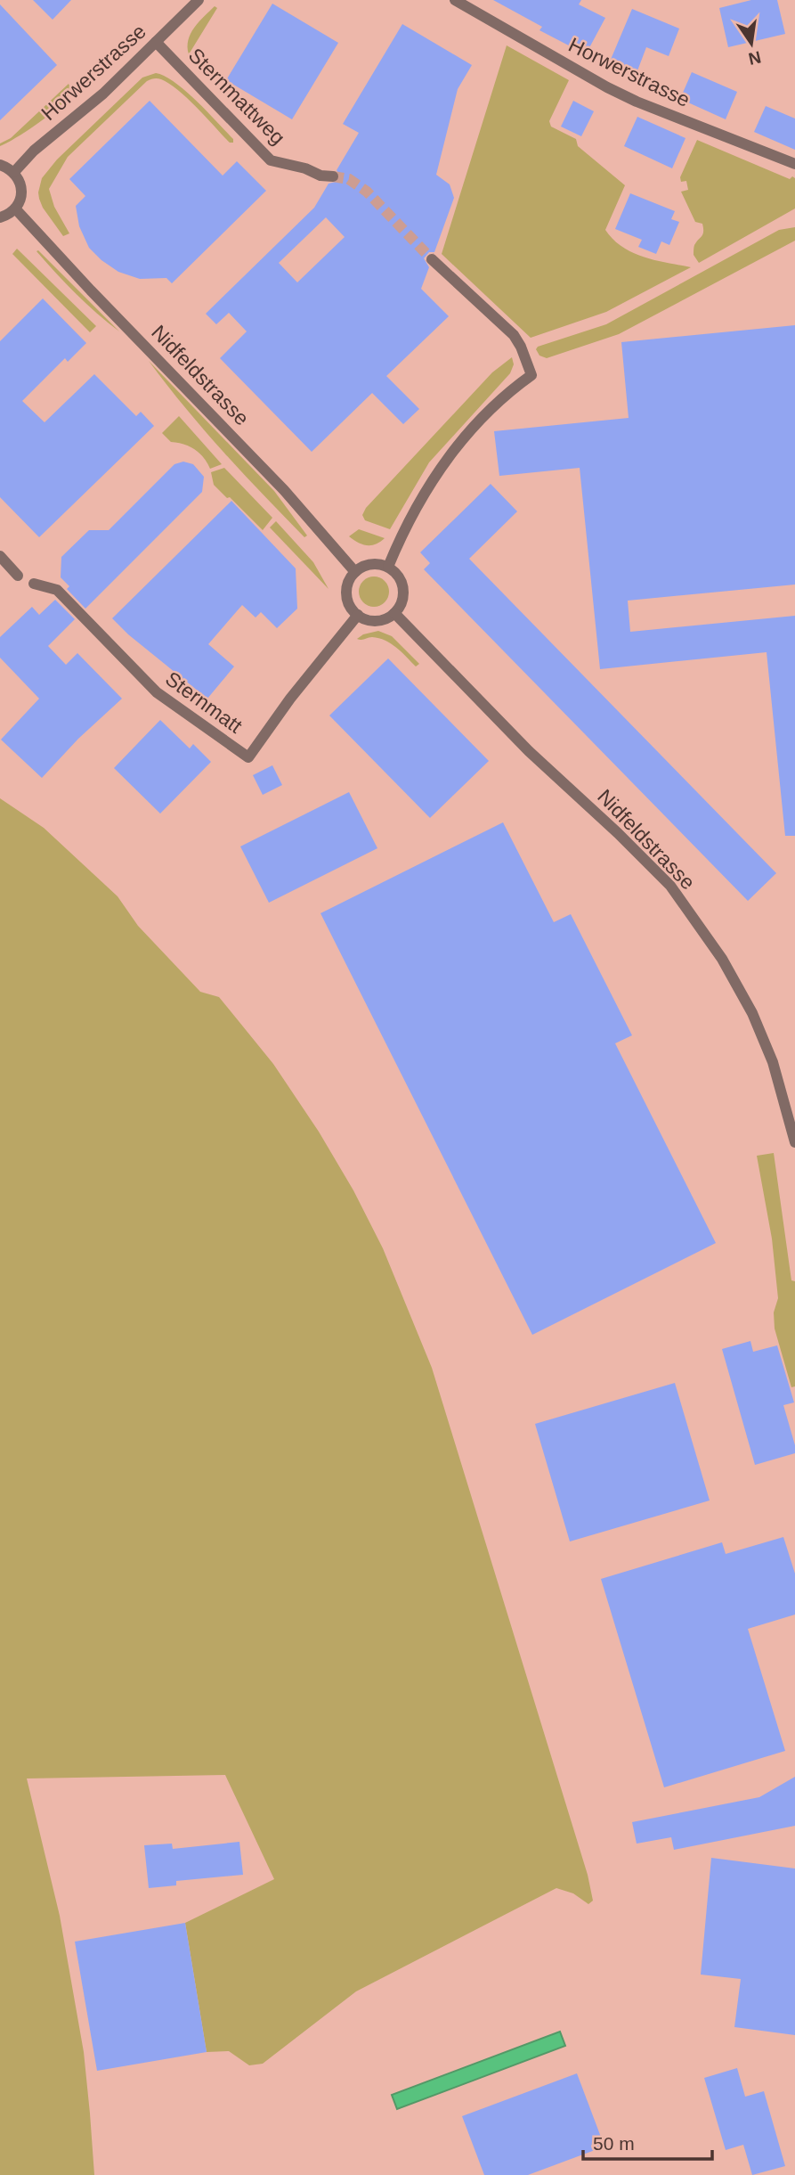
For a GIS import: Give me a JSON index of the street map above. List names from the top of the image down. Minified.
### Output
{"streets":{"street":["Horwerstrasse","Sternmattweg","Nidfeldstrasse","Sternmatt"]},"crossings":[["Horwerstrasse","Sternmattweg"],["Nidfeldstrasse","Sternmatt"]],"scale_bar":"50 m","north":"bottom"}
